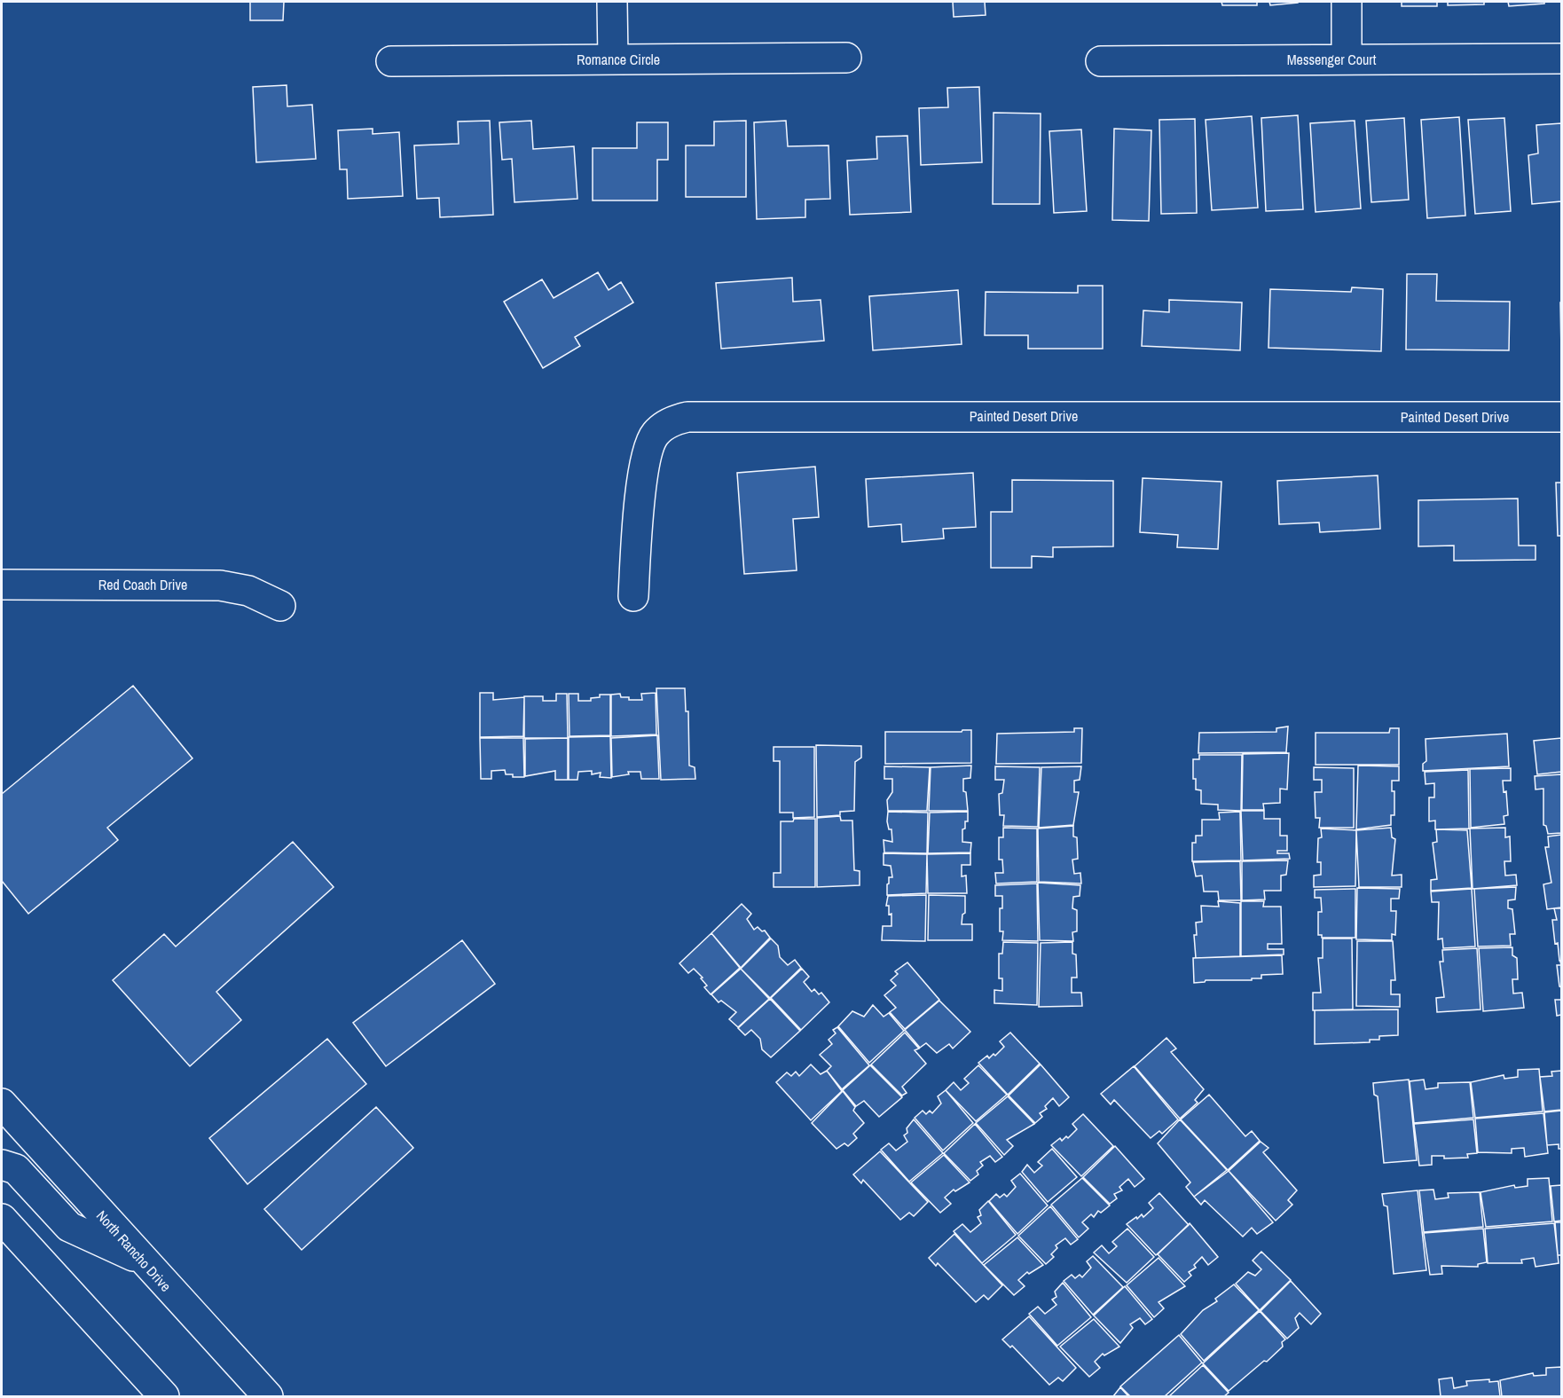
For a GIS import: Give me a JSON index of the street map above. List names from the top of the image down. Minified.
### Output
{"streets":{"street":["Romance Circle","Messenger Court","Painted Desert Drive","Red Coach Drive","North Rancho Drive"]}}
